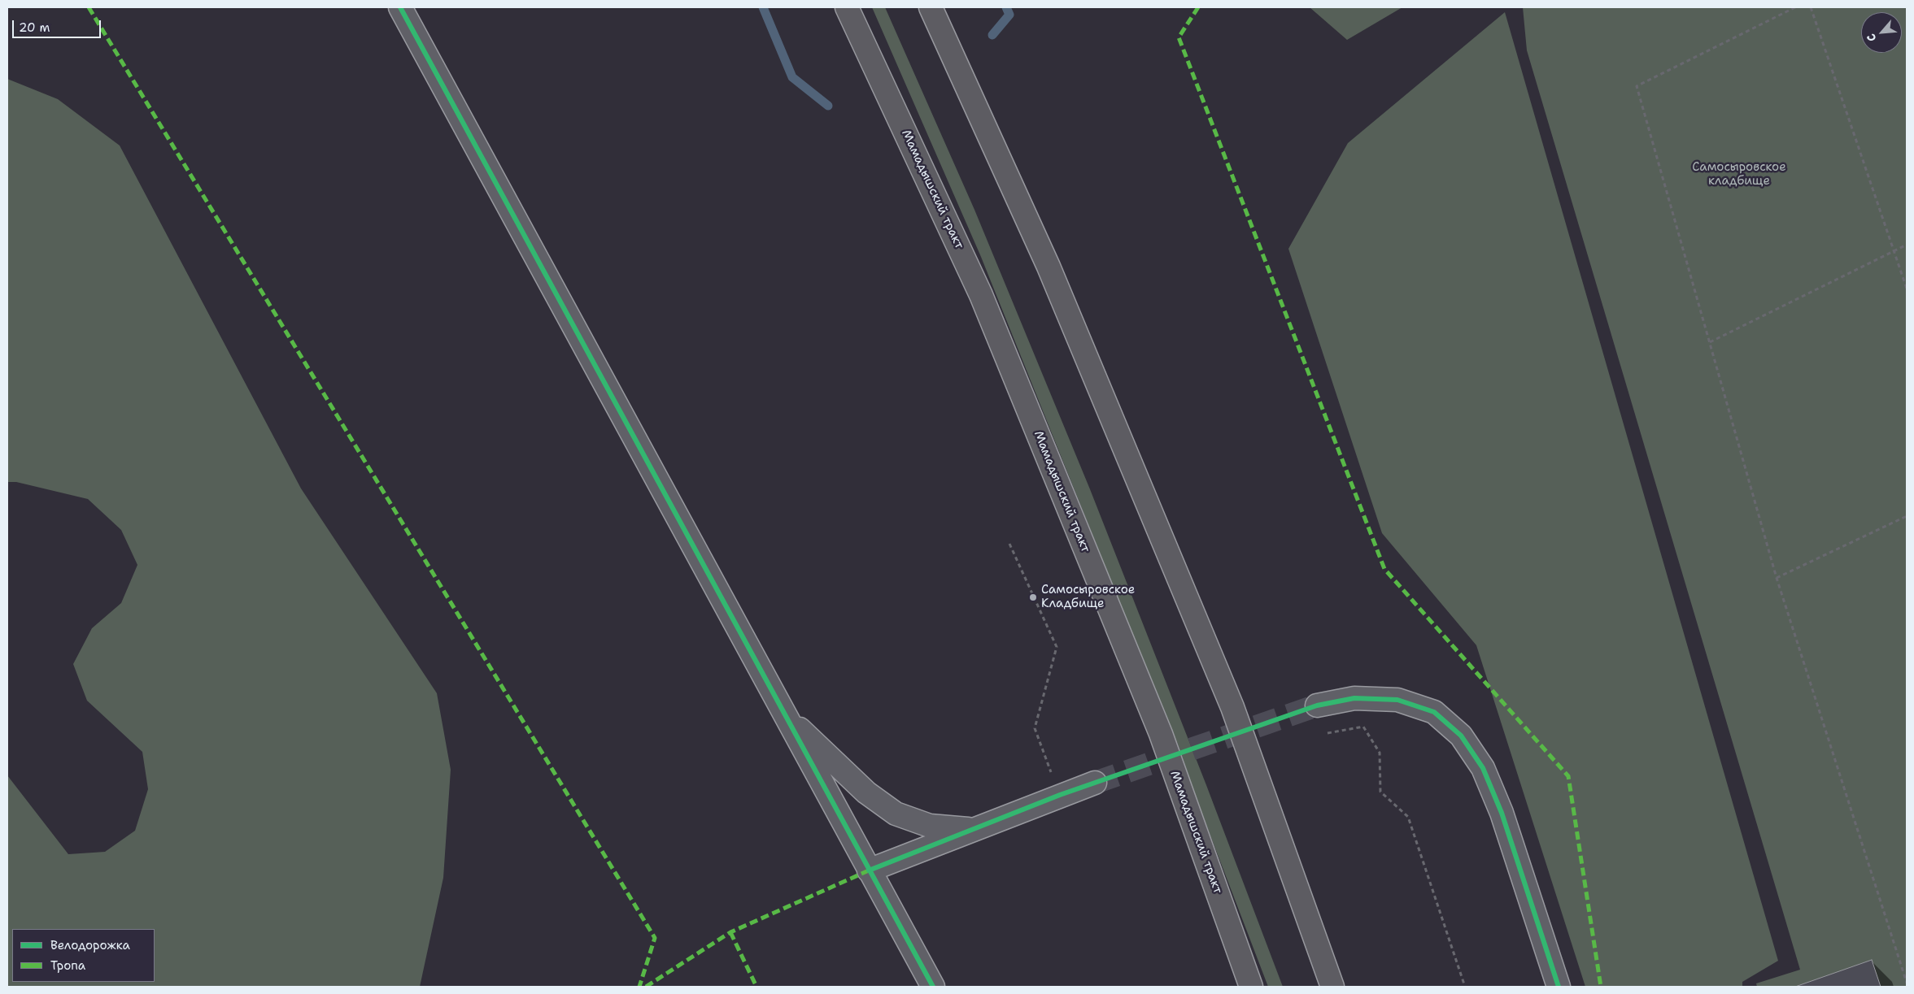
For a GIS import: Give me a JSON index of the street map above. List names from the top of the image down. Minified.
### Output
{"streets":{"main road":["Мамадышский тракт"]},"parks":["Самосыровское кладбище"],"places":["Самосыровское Кладбище"],"legend":["Велодорожка","Тропа"],"scale_bar":"20 m","north":"bottom left"}
